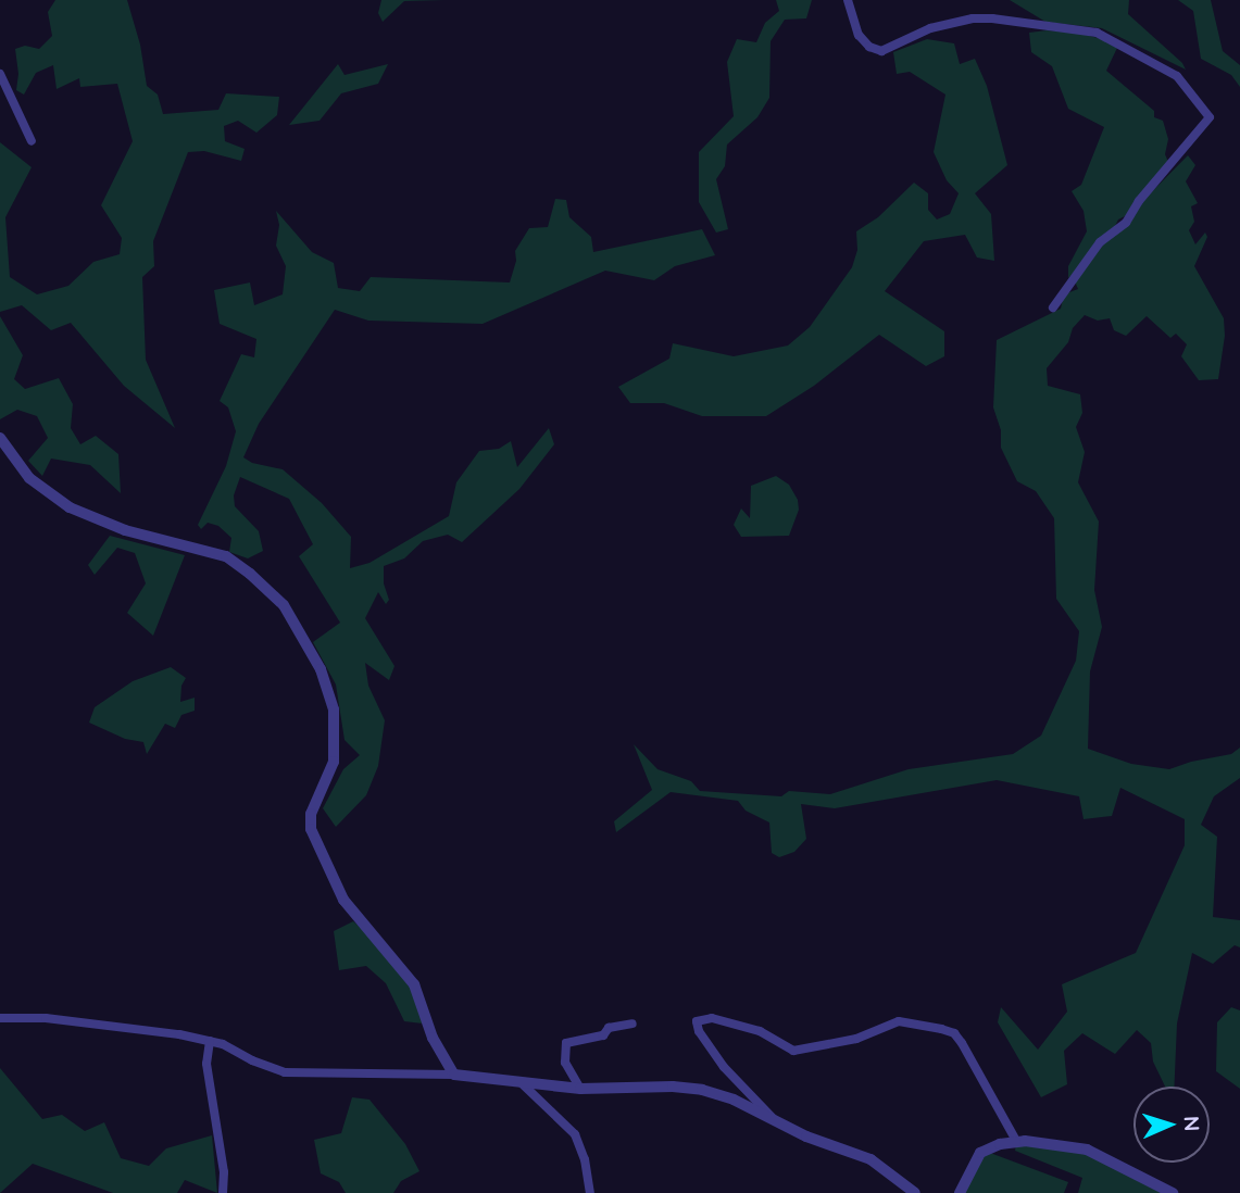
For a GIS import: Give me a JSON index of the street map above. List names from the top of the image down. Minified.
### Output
{"north":"right"}
